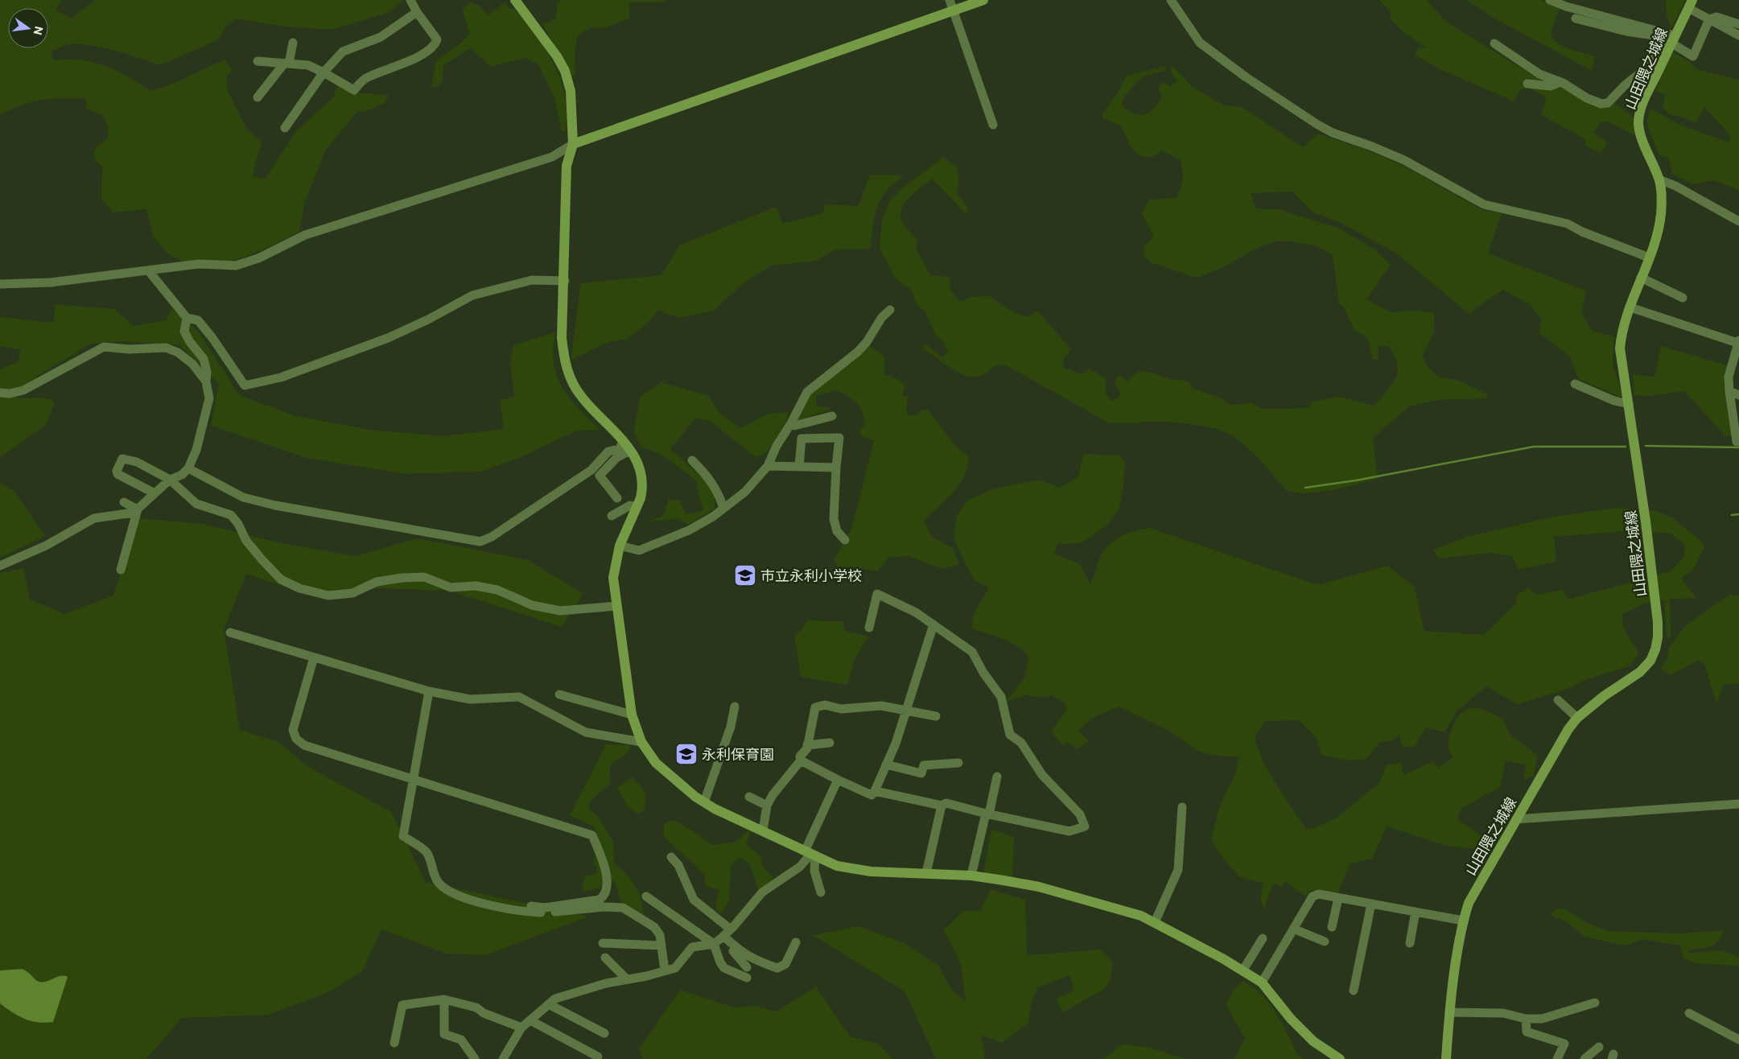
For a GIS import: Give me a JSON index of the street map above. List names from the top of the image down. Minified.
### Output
{"streets":{"street":["山田隈之城線"]},"places":{"school or university":["市立永利小学校","永利保育園"]},"north":"right"}
